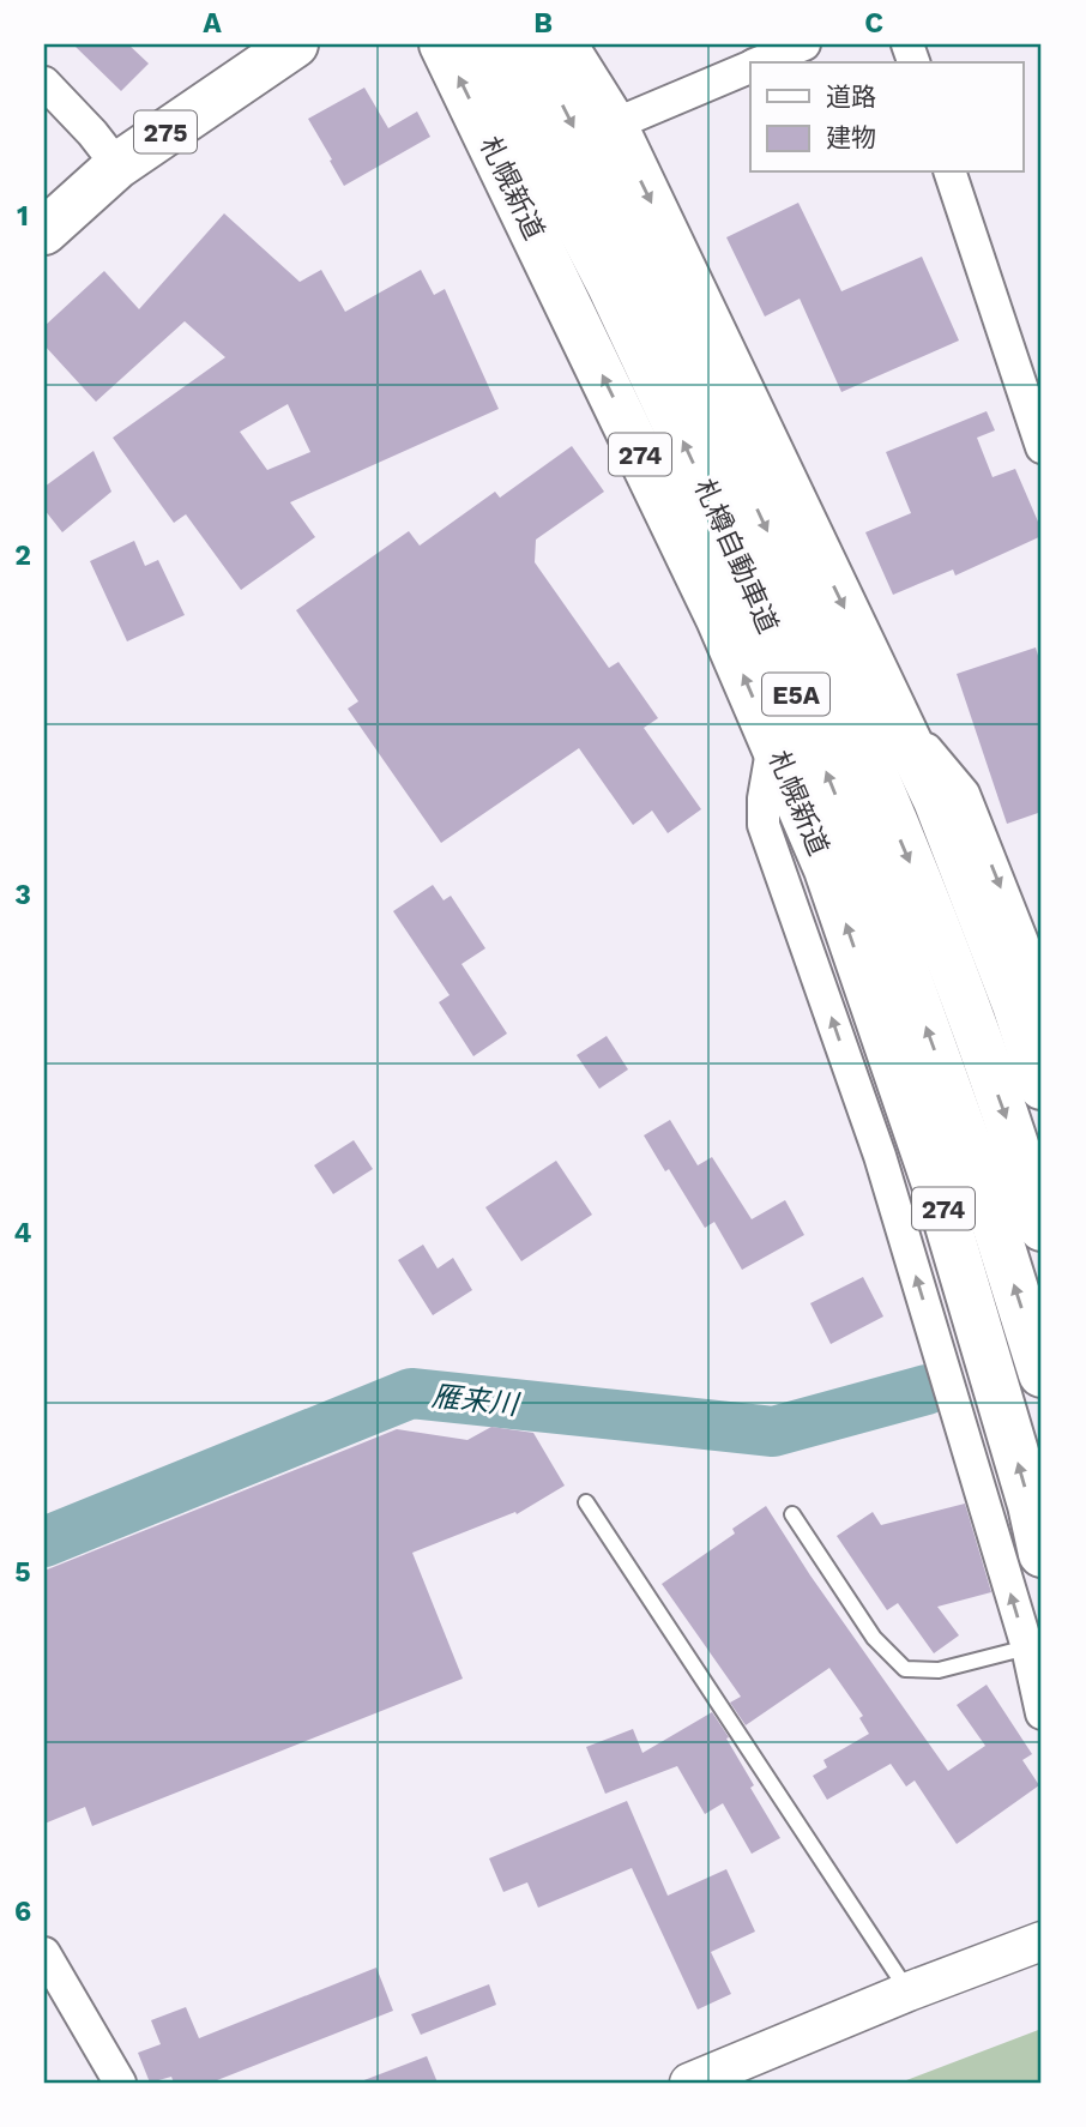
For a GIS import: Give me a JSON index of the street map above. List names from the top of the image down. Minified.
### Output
{"streets":{"highway":["275","札幌新道","274","札樽自動車道","E5A"]},"water":["雁来川"],"legend":["道路","建物"],"grid":{"columns":["A","B","C"],"rows":["1","2","3","4","5","6"]}}
